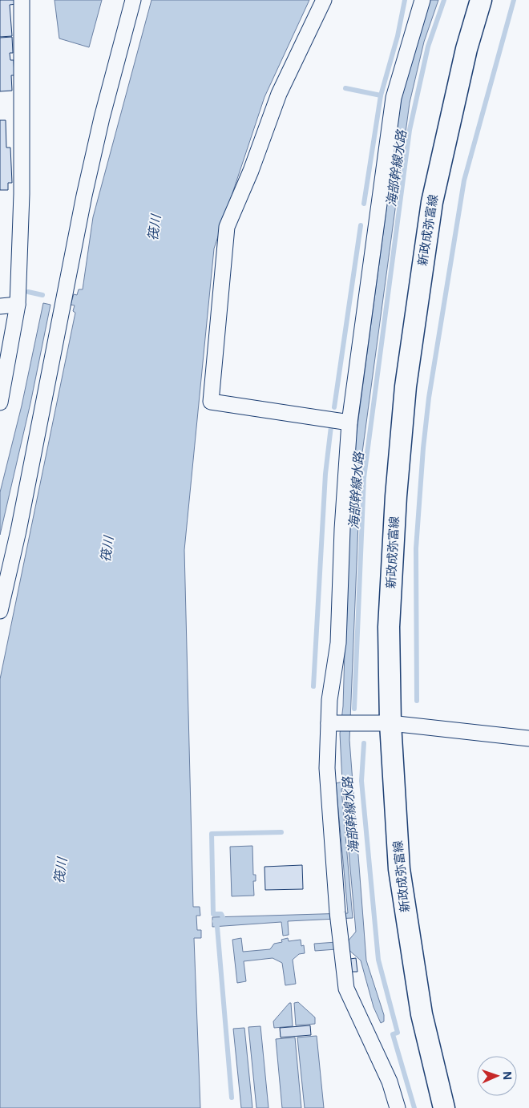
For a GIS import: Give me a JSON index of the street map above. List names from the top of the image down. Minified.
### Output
{"streets":{"main road":["新政成弥富線"]},"water":["海部幹線水路","筏川"],"north":"right"}
